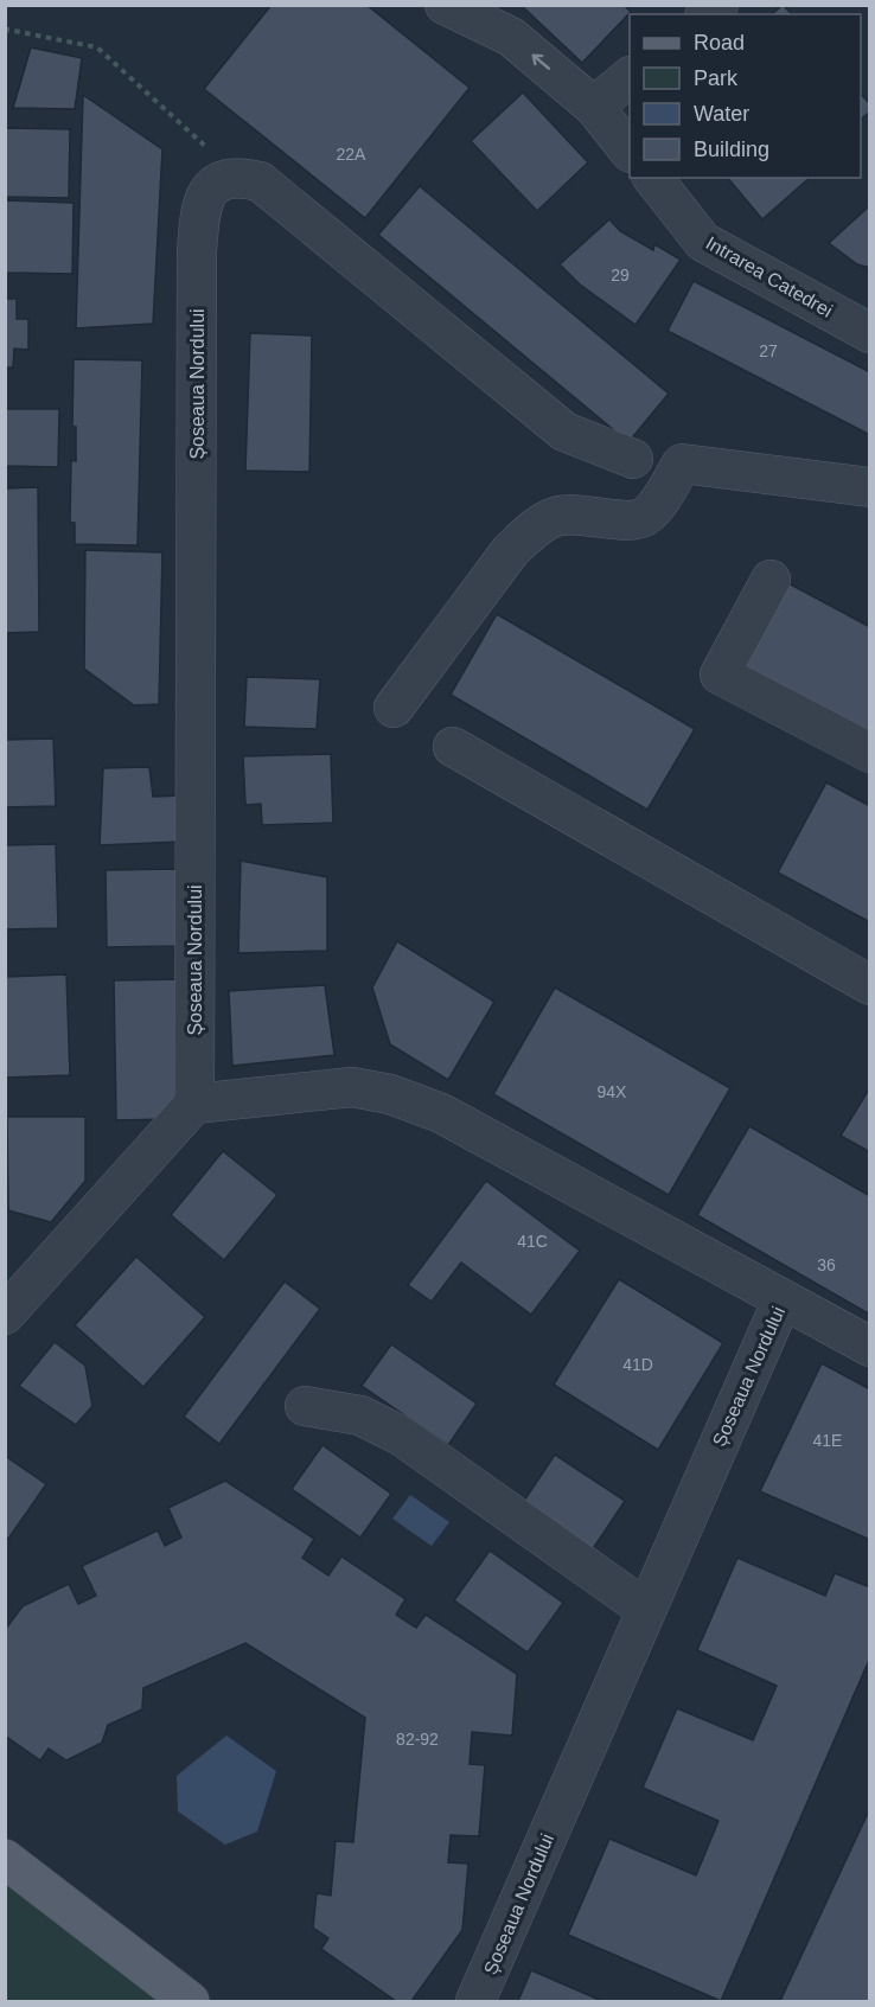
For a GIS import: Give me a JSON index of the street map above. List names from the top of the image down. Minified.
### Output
{"streets":{"street":["Intrarea Catedrei","Șoseaua Nordului"]},"house_numbers":["22A","29","27","94X","41C","36","41D","41E","82-92"],"legend":["Road","Park","Water","Building"]}
